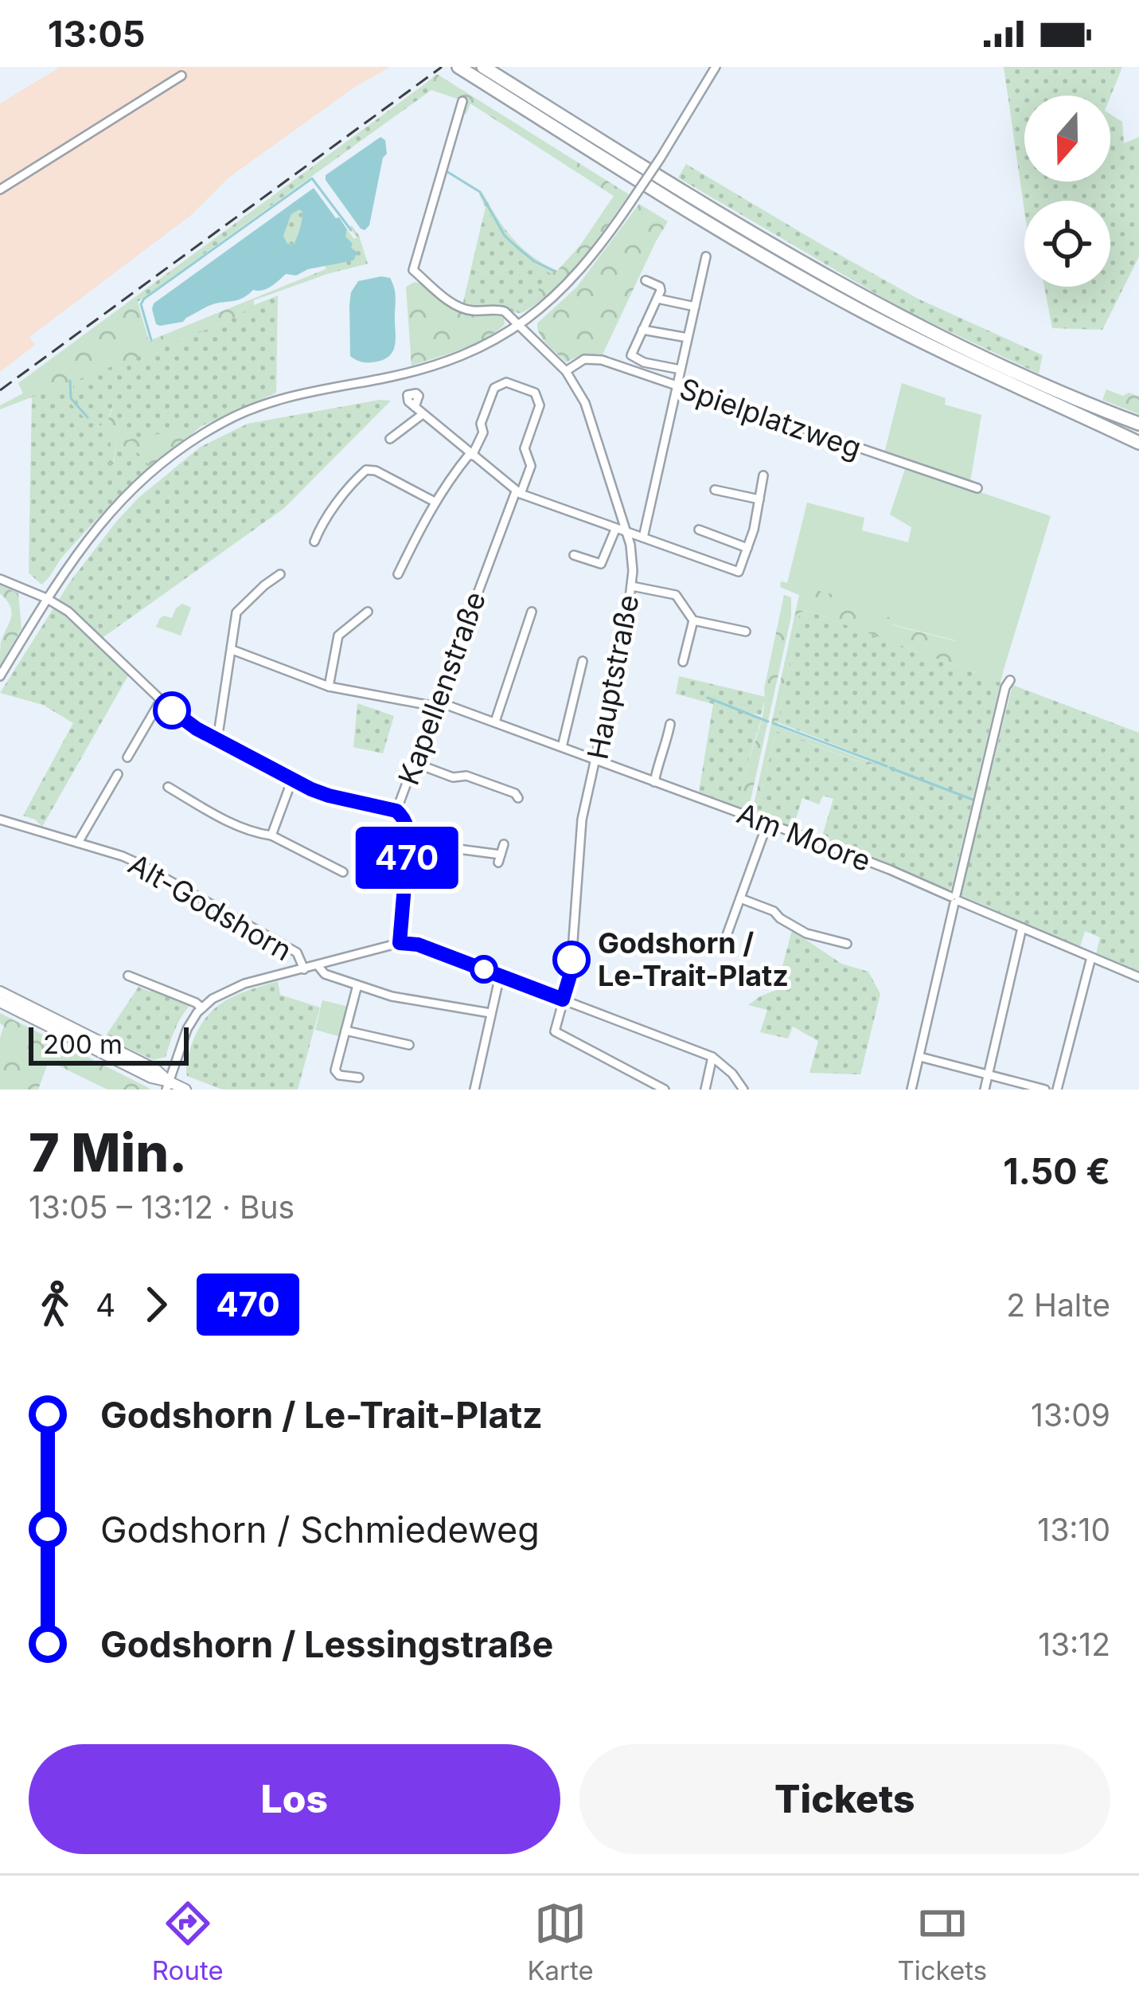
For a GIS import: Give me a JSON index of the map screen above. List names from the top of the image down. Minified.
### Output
{"streets":{"street":["Spielplatzweg","Hauptstraße","Kapellenstraße","Am Moore","Alt-Godshorn"]},"crossings":[["Spielplatzweg","Hauptstraße"],["Hauptstraße","Am Moore"],["Hauptstraße","Alt-Godshorn"],["Kapellenstraße","Am Moore"],["Kapellenstraße","Alt-Godshorn"]],"places":["Godshorn / Le-Trait-Platz"],"lines":["bus line 470"],"scale_bar":"200 m","north":"bottom","page":{"status":"13:05","on_map":"470","scale":"200 m","heading":["7 Min.","13:05 – 13:12 · Bus","1.50 €"],"legs":["4","470","2 Halte"],"list":[{"name":"Godshorn / Le-Trait-Platz","value":"13:09"},{"name":"Godshorn / Schmiedeweg","value":"13:10"},{"name":"Godshorn / Lessingstraße","value":"13:12"}],"buttons":["Los","Tickets"],"tabs":["Route","Karte","Tickets"]}}
